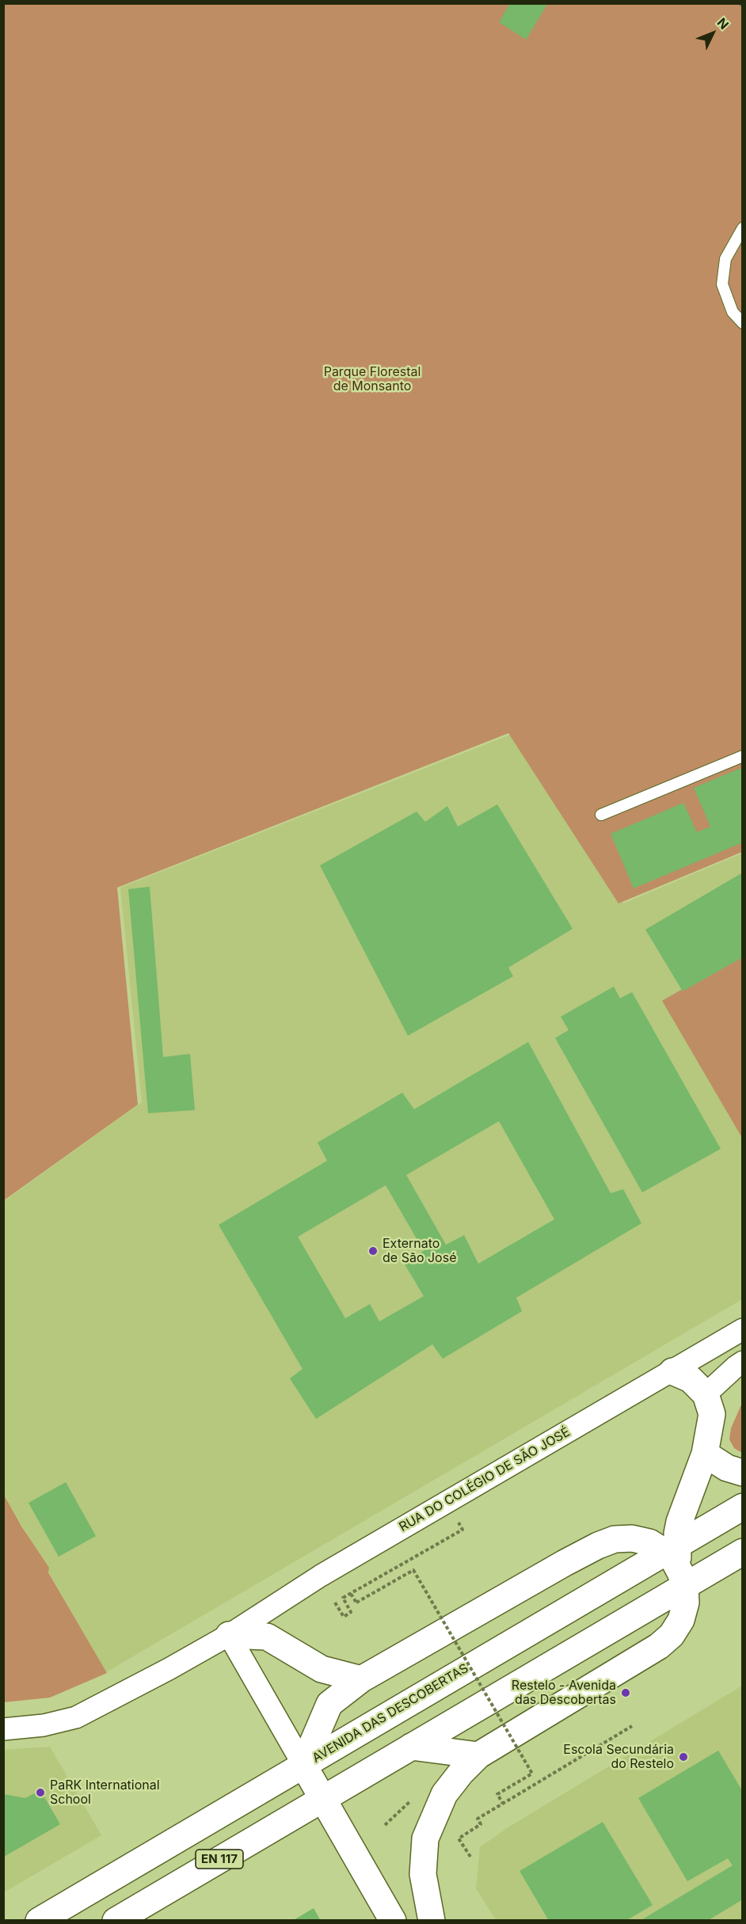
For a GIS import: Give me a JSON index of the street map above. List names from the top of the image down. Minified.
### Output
{"streets":{"main road":["AVENIDA DAS DESCOBERTAS","EN 117"],"street":["RUA DO COLÉGIO DE SÃO JOSÉ"]},"parks":["Parque Florestal de Monsanto"],"places":["Externato de São José","Restelo - Avenida das Descobertas","Escola Secundária do Restelo","PaRK International School"],"north":"top right"}
